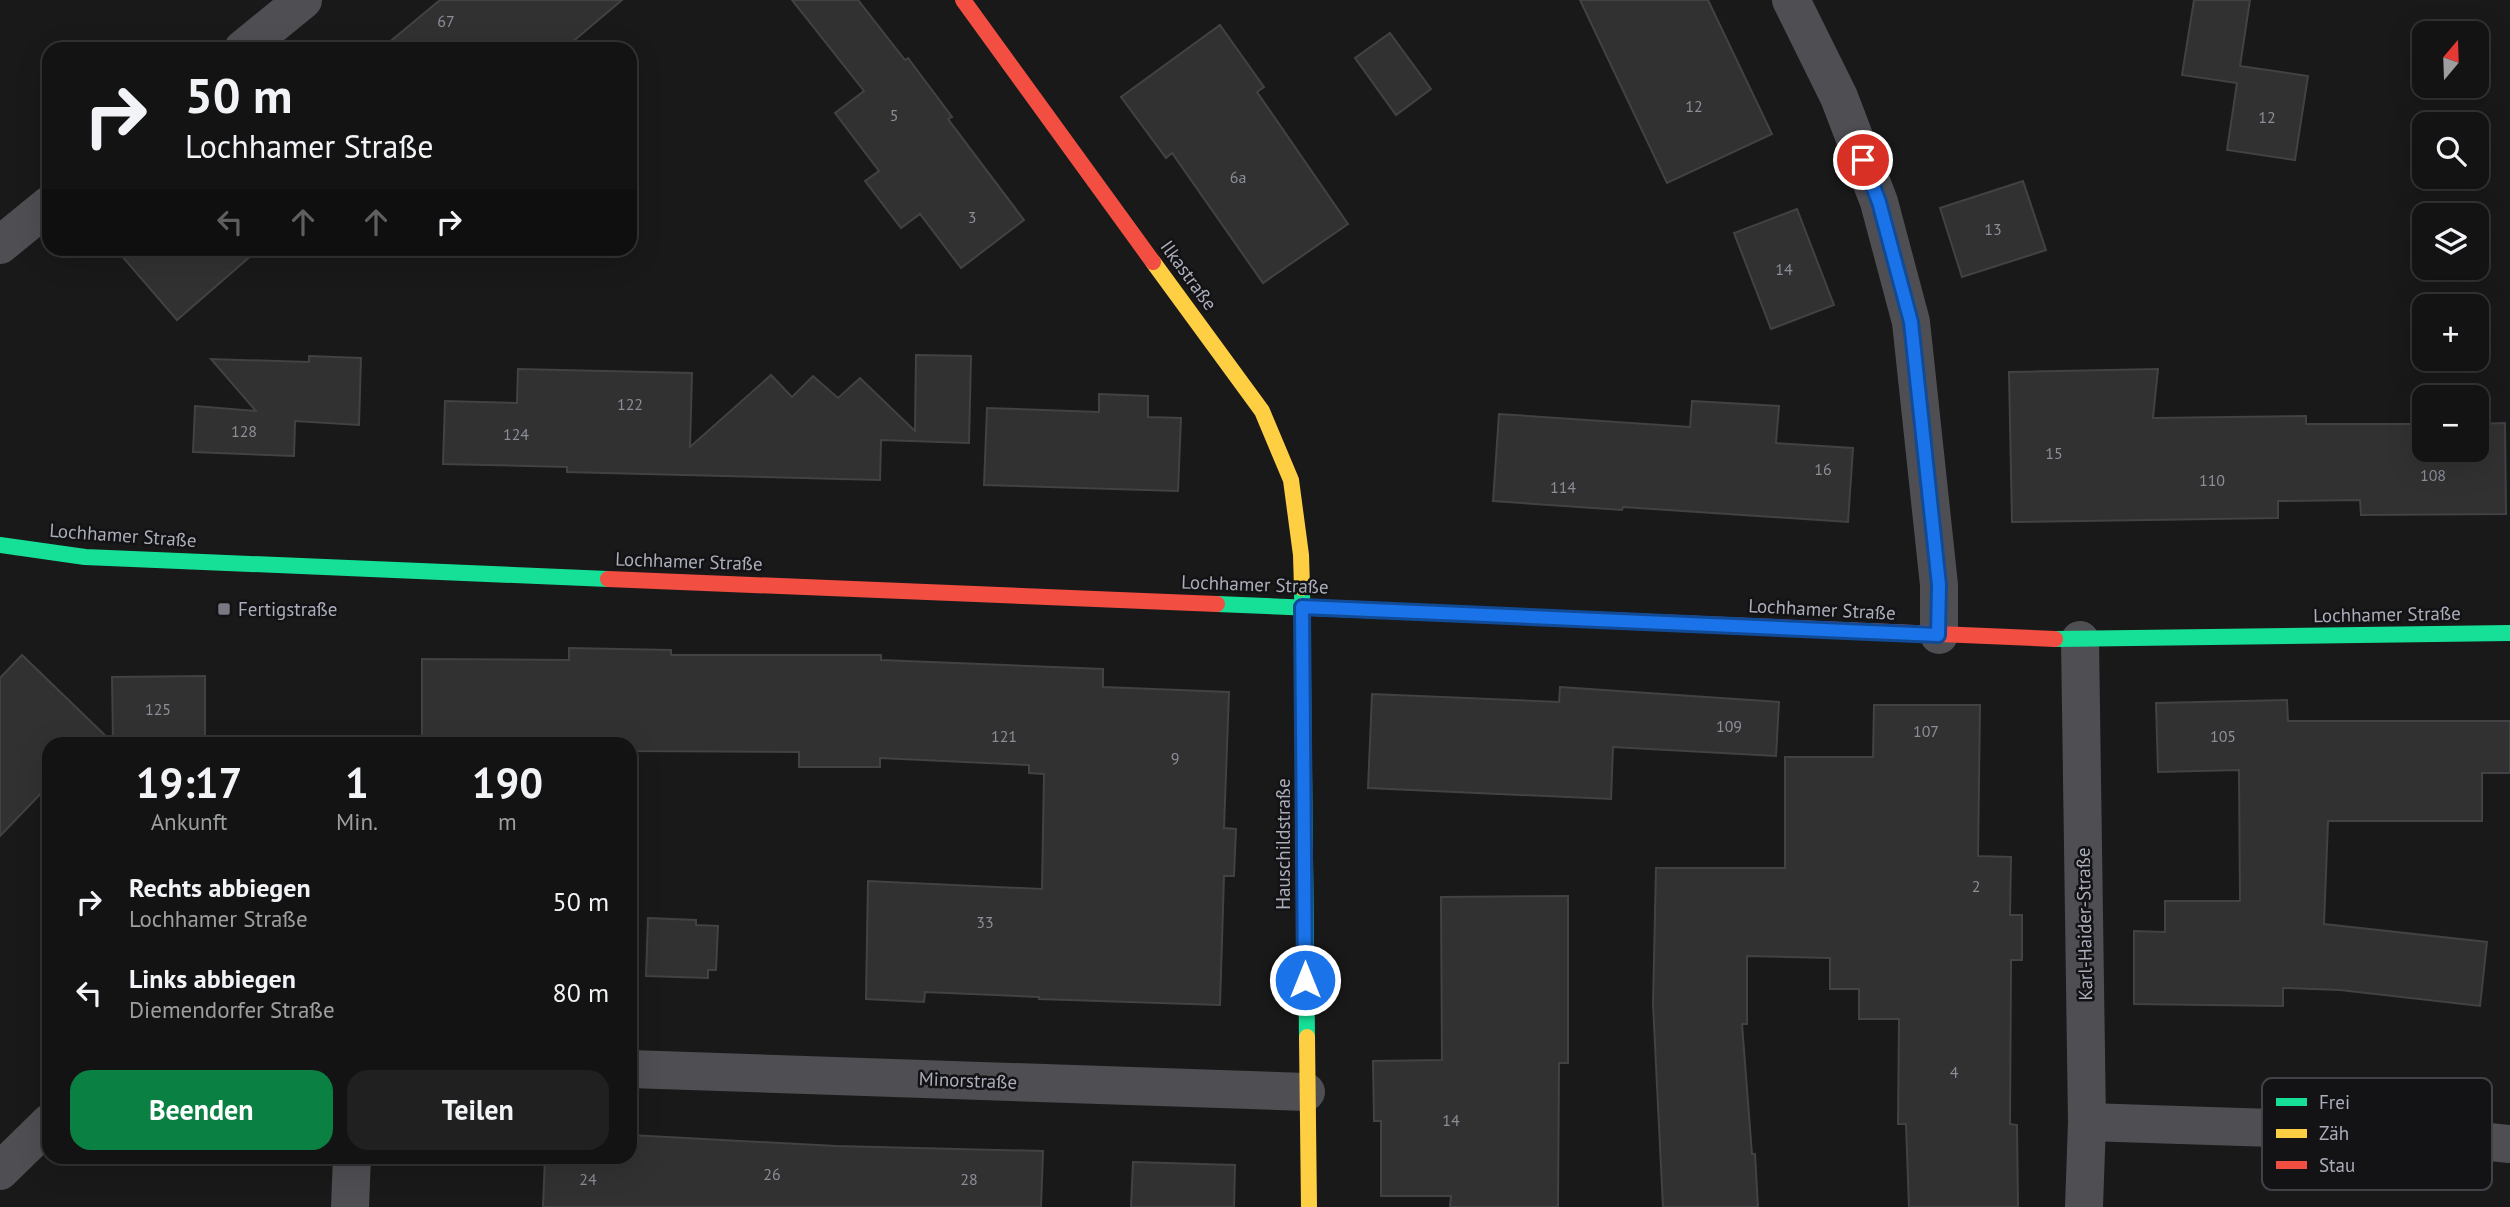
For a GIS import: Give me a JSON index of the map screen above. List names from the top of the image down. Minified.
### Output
{"streets":{"main road":["Ilkastraße","Lochhamer Straße","Hauschildstraße"],"street":["Karl-Haider-Straße","Minorstraße"]},"crossings":[["Ilkastraße","Lochhamer Straße"],["Ilkastraße","Hauschildstraße"],["Lochhamer Straße","Hauschildstraße"],["Lochhamer Straße","Karl-Haider-Straße"],["Hauschildstraße","Minorstraße"]],"places":{"transit":["Fertigstraße"]},"house_numbers":["67","12","5","12","6a","3","13","14","122","128","124","15","16","108","110","114","125","109","107","121","105","9","2","33","4","14","26","24","28"],"legend":["Frei","Zäh","Stau"],"north":"top","page":{"map_buttons":["+","−"],"turn":["50 m","Lochhamer Straße"],"eta":["19:17","Ankunft","1","Min.","190","m"],"list":[{"name":"Rechts abbiegen","note":"Lochhamer Straße","value":"50 m"},{"name":"Links abbiegen","note":"Diemendorfer Straße","value":"80 m"}],"buttons":["Beenden","Teilen"]}}
